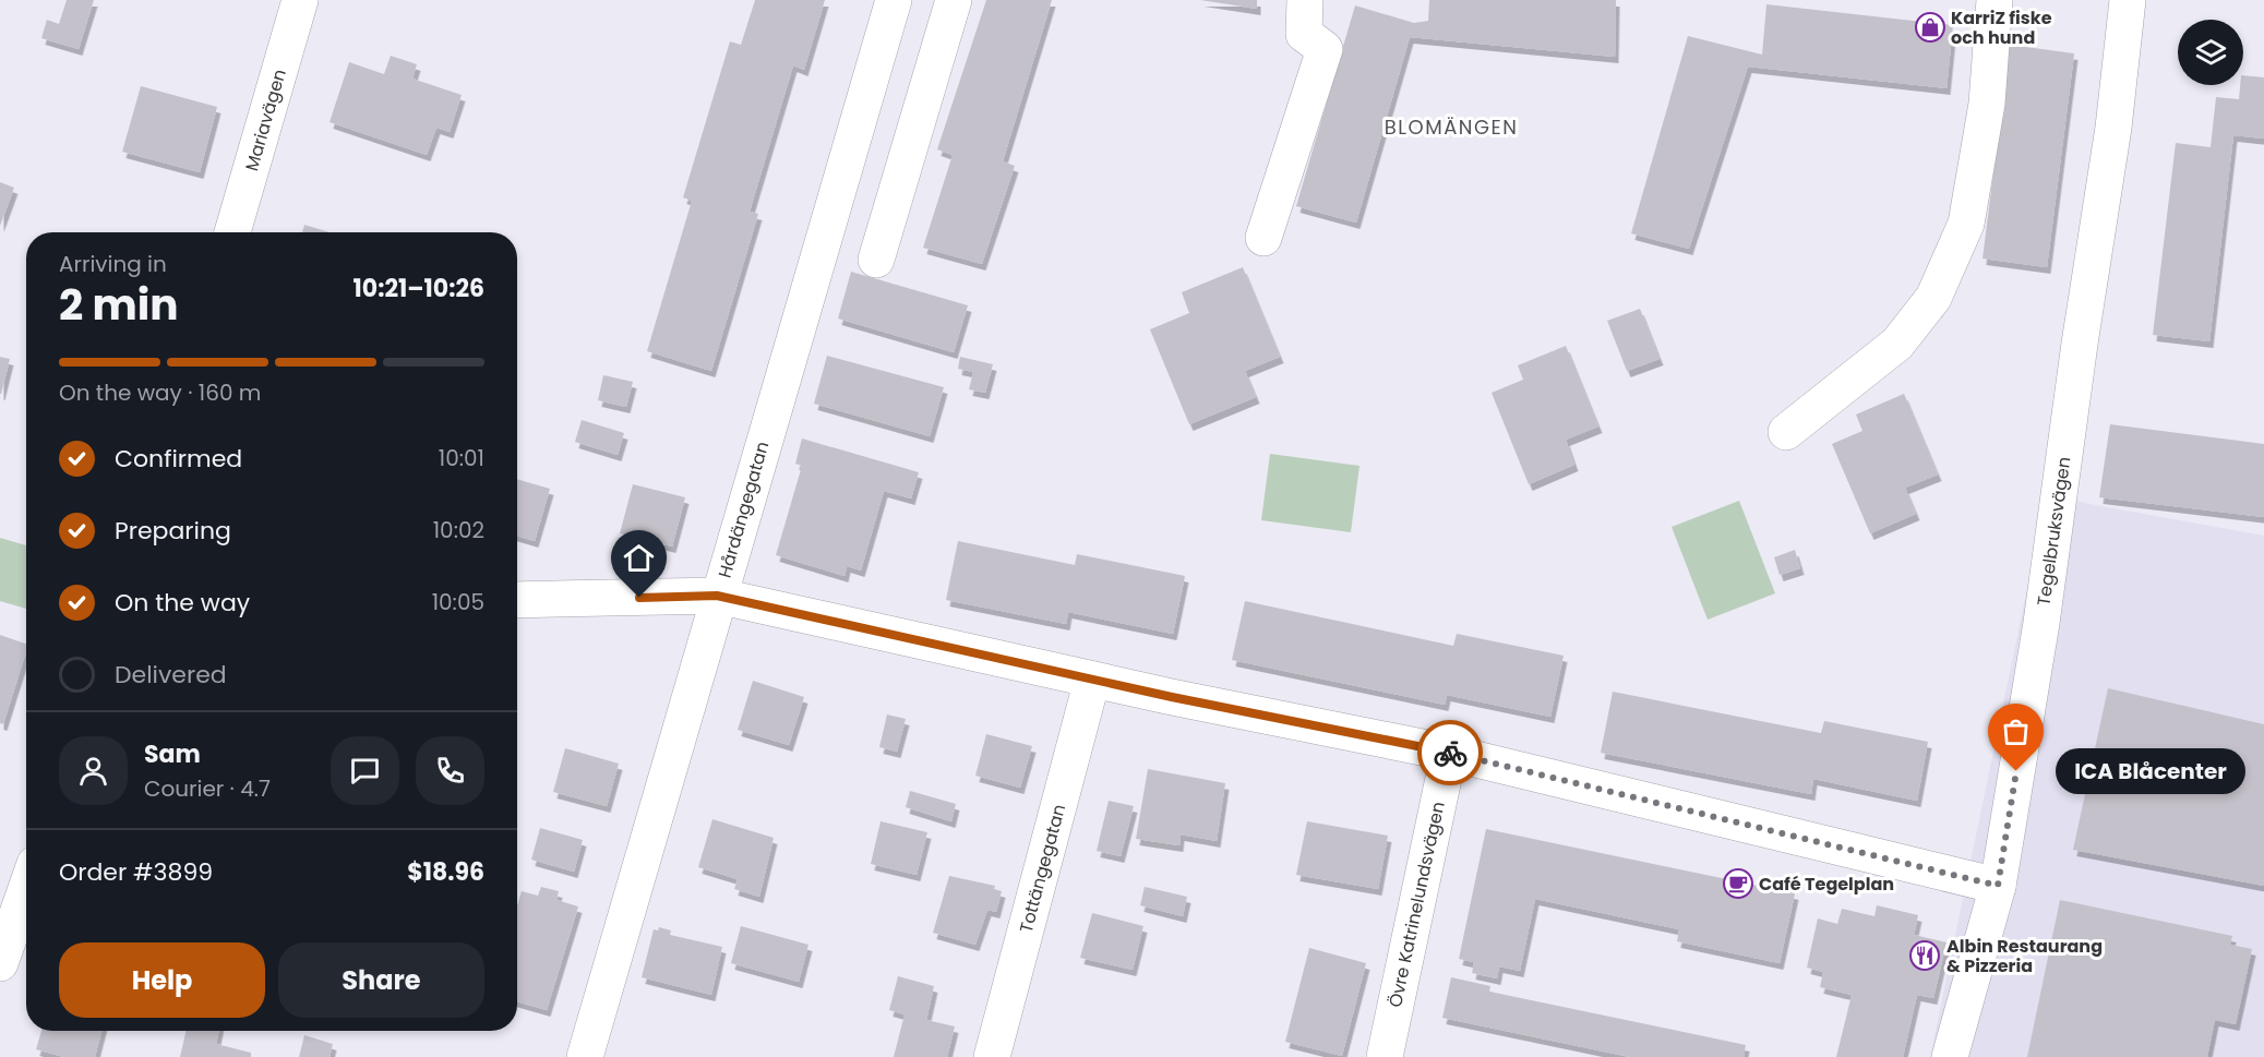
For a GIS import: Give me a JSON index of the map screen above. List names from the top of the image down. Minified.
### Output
{"streets":{"street":["Mariavägen","Hårdängegatan","Tegelbruksvägen","Tottängegatan","Övre Katrinelundsvägen"]},"districts":["BLOMÄNGEN"],"places":{"shop":["KarriZ fiske och hund"],"other":["ICA Blåcenter"],"cafe":["Café Tegelplan"],"restaurant":["Albin Restaurang & Pizzeria"]},"page":{"heading":["2 min","Arriving in","10:21–10:26"],"panel":["Sam","Courier · 4.7","Order #3899","$18.96"],"bar":"On the way · 160 m","list":[["Confirmed","10:01"],["Preparing","10:02"],["On the way","10:05"],"Delivered"],"bubble":"ICA Blåcenter","buttons":["Help","Share"]}}
